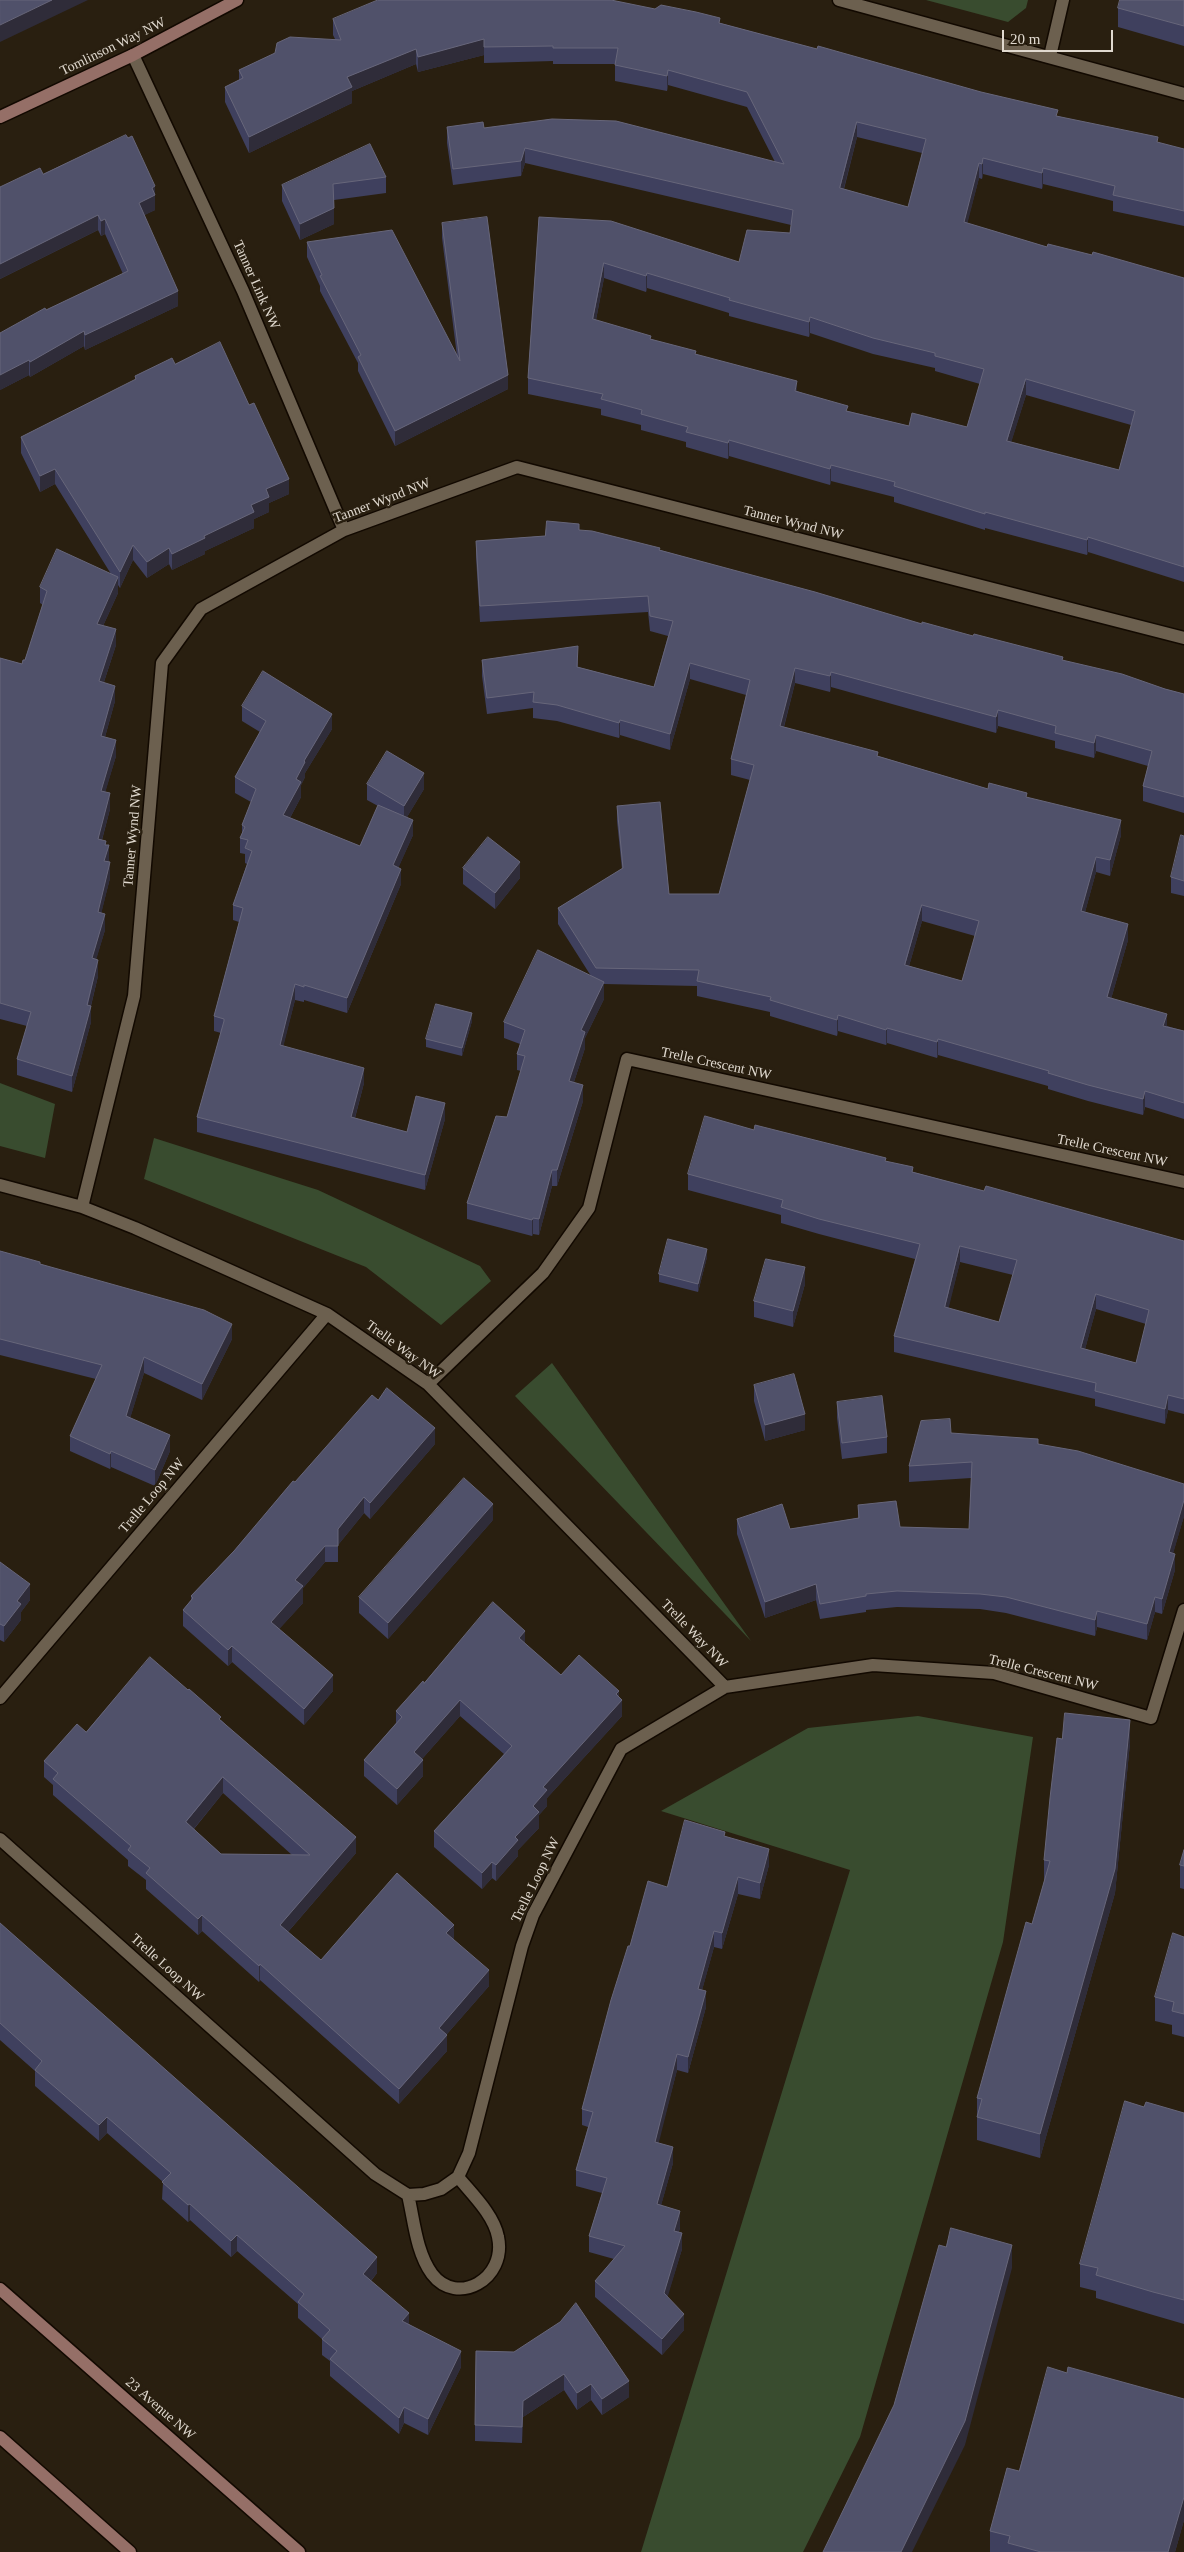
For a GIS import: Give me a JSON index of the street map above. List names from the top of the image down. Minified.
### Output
{"streets":{"main road":["Tomlinson Way NW","23 Avenue NW"],"street":["Tanner Link NW","Tanner Wynd NW","Trelle Crescent NW","Trelle Way NW","Trelle Loop NW"]},"crossings":[["Tomlinson Way NW","Tanner Link NW"],["Tanner Link NW","Tanner Wynd NW"],["Tanner Wynd NW","Trelle Way NW"],["Trelle Crescent NW","Trelle Way NW"],["Trelle Crescent NW","Trelle Loop NW"],["Trelle Way NW","Trelle Loop NW"]],"scale_bar":"20 m"}
